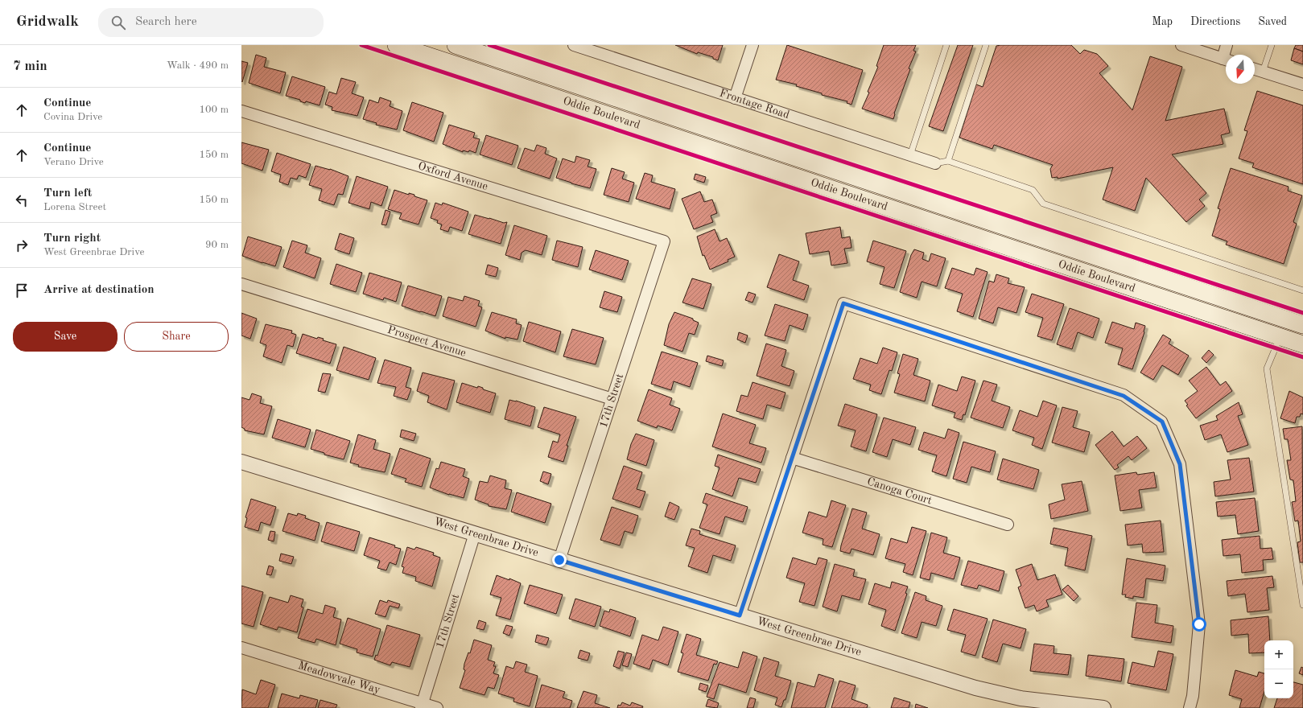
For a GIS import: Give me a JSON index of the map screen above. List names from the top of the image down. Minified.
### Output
{"streets":{"main road":["Oddie Boulevard"],"street":["Frontage Road","Oxford Avenue","Prospect Avenue","17th Street","Canoga Court","West Greenbrae Drive","Meadowvale Way"]},"crossings":[["Oxford Avenue","17th Street"],["Prospect Avenue","17th Street"],["17th Street","West Greenbrae Drive"],["17th Street","Meadowvale Way"]],"north":"bottom","page":{"header":"Gridwalk","search":"Search here","nav":["Map","Directions","Saved"],"heading":["7 min","Walk · 490 m"],"list":[["Continue","Covina Drive","100 m"],["Continue","Verano Drive","150 m"],["Turn left","Lorena Street","150 m"],["Turn right","West Greenbrae Drive","90 m"],"Arrive at destination"],"buttons":["Save","Share"],"map_buttons":["+","−"]}}
